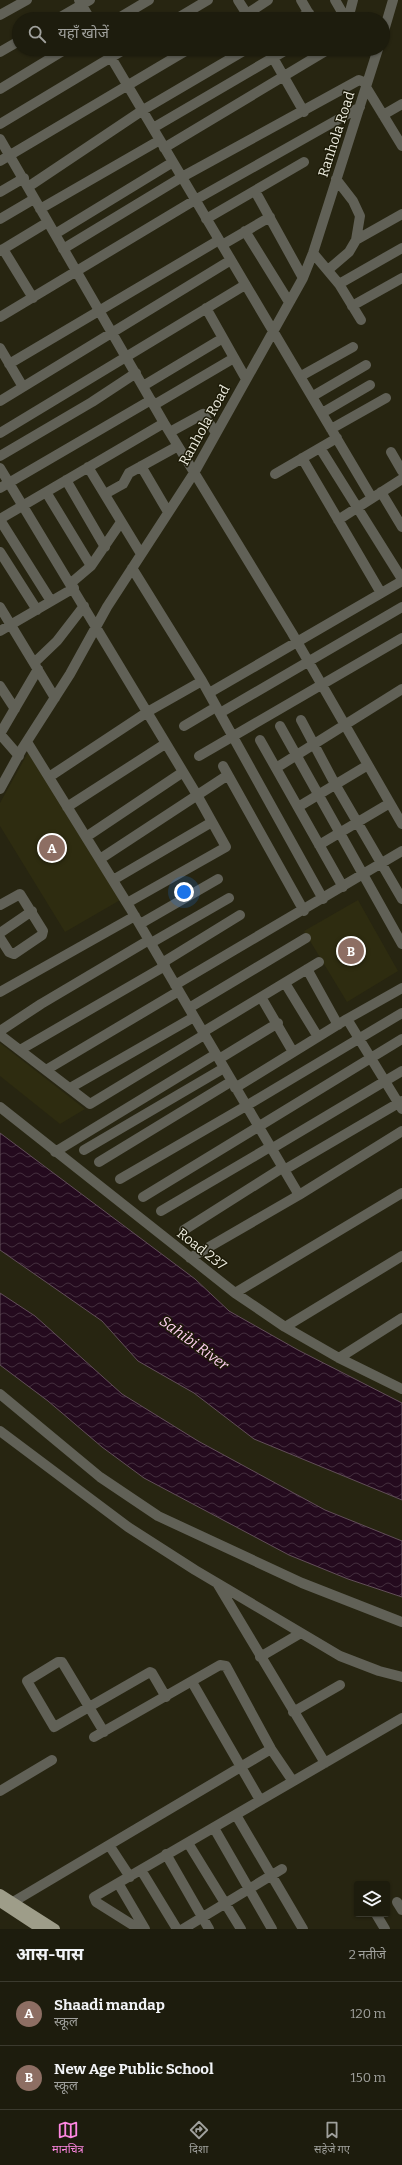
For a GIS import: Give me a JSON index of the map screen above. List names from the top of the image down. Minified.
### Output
{"streets":{"street":["Ranhola Road","Road 237"]},"water":["Sahibi River"],"page":{"search":"यहाँ खोजें","pins":["A","B"],"heading":["आस-पास","2 नतीजे"],"list":[{"mark":"A","name":"Shaadi mandap","note":"स्कूल","value":"120 m"},{"mark":"B","name":"New Age Public School","note":"स्कूल","value":"150 m"}],"nav":["मानचित्र","दिशा","सहेजे गए"]}}
